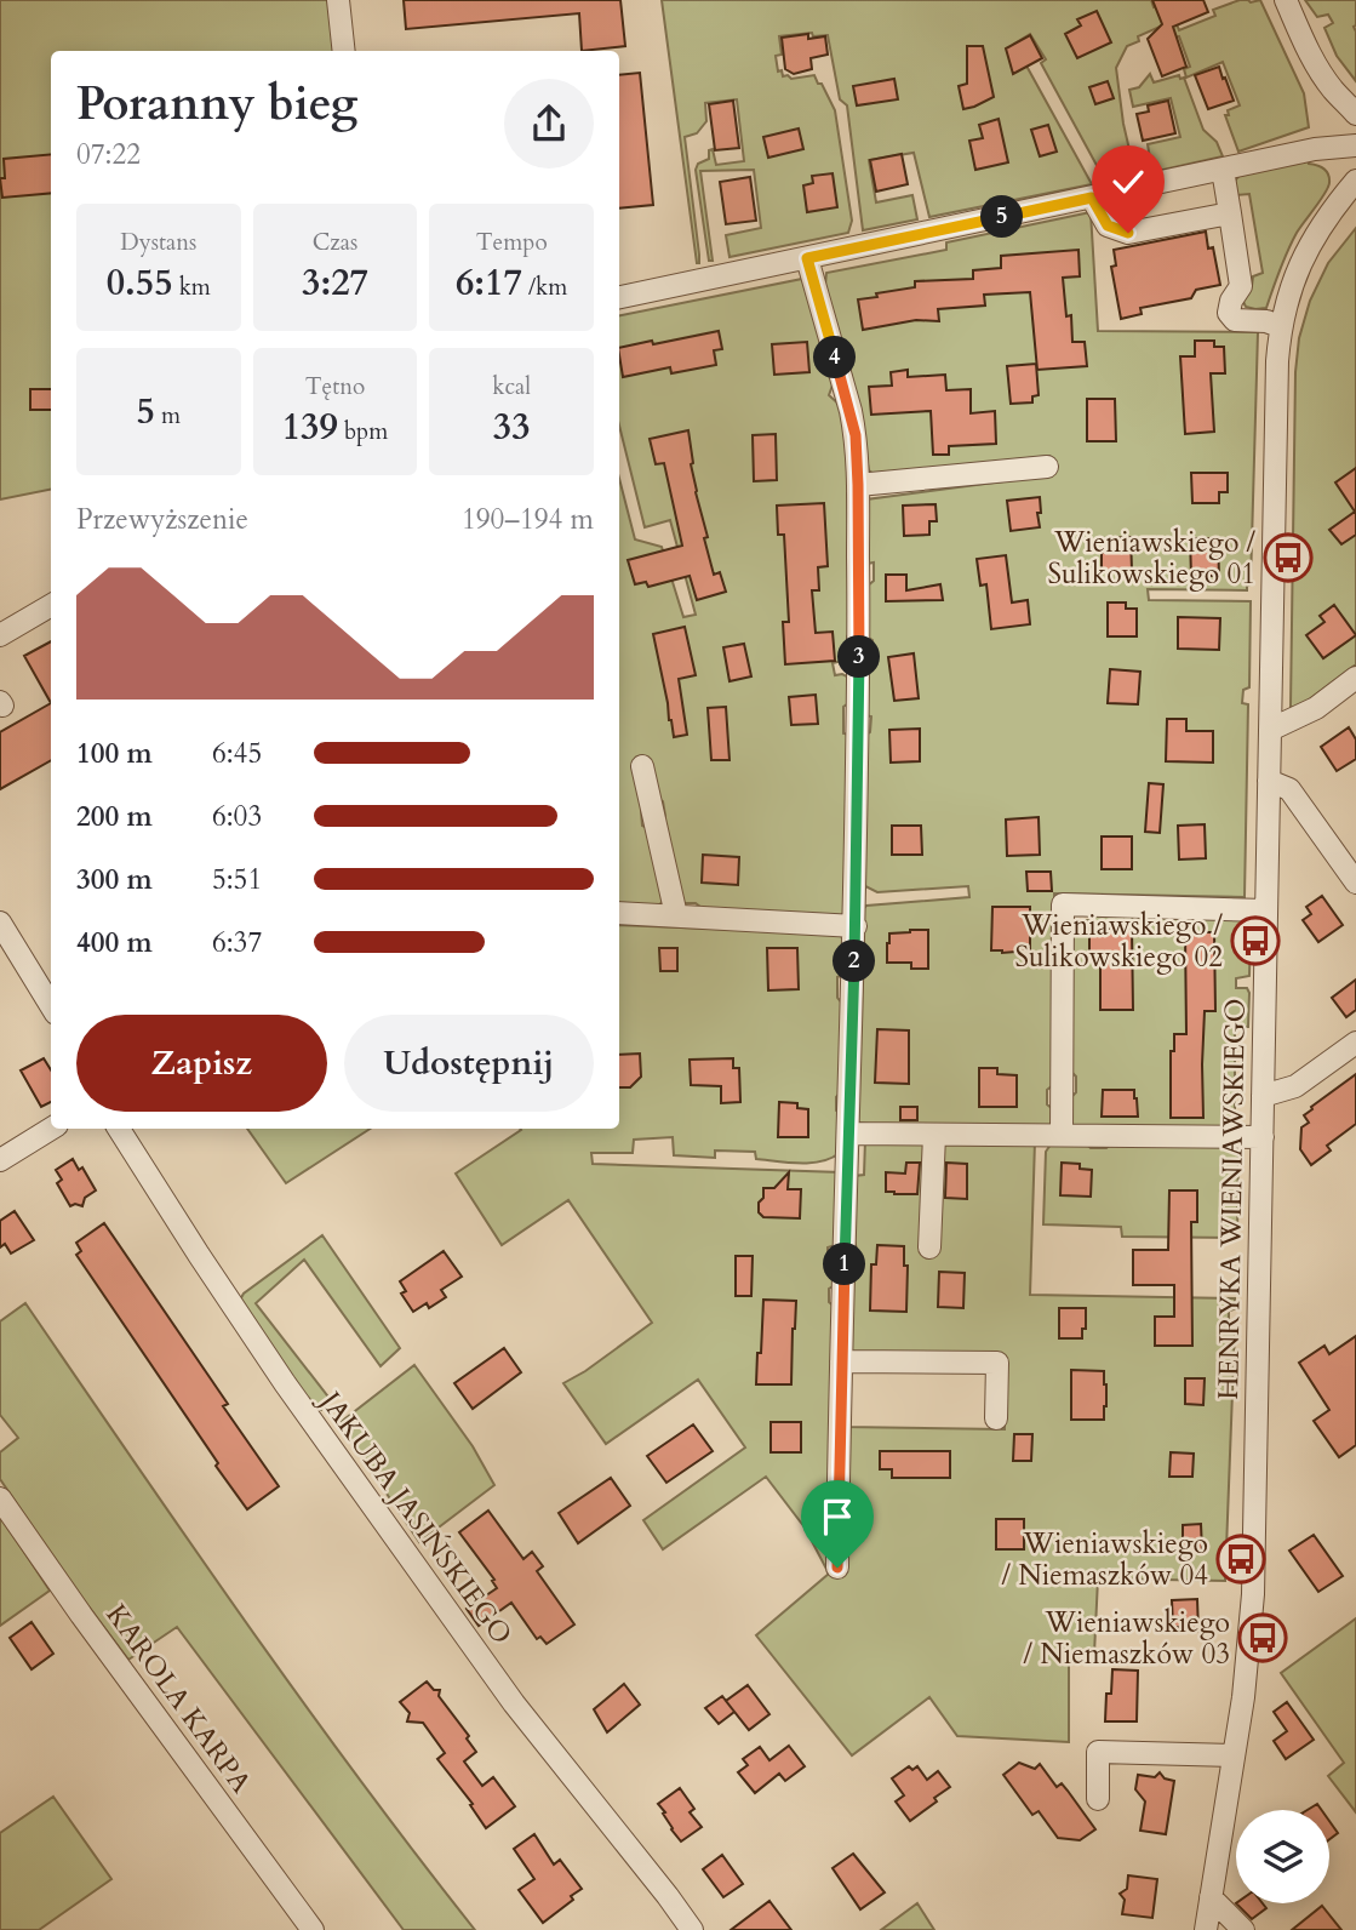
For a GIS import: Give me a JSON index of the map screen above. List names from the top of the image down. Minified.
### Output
{"streets":{"street":["HENRYKA WIENIAWSKIEGO","JAKUBA JASIŃSKIEGO","KAROLA KARPA"]},"places":{"bus stop":["Wieniawskiego / Sulikowskiego 01","Wieniawskiego / Sulikowskiego 02","Wieniawskiego / Niemaszków 04","Wieniawskiego / Niemaszków 03"]},"page":{"heading":["Poranny bieg","07:22"],"pins":["5","4","3","2","1"],"stats":[["Dystans","0.55 km"],["Czas","3:27"],["Tempo","6:17 /km"],["5 m"],["Tętno","139 bpm"],["kcal","33"]],"chart":["Przewyższenie","190–194 m"],"list":[{"name":"100 m","note":"6:45"},{"name":"200 m","note":"6:03"},{"name":"300 m","note":"5:51"},{"name":"400 m","note":"6:37"}],"buttons":["Zapisz","Udostępnij"]}}
